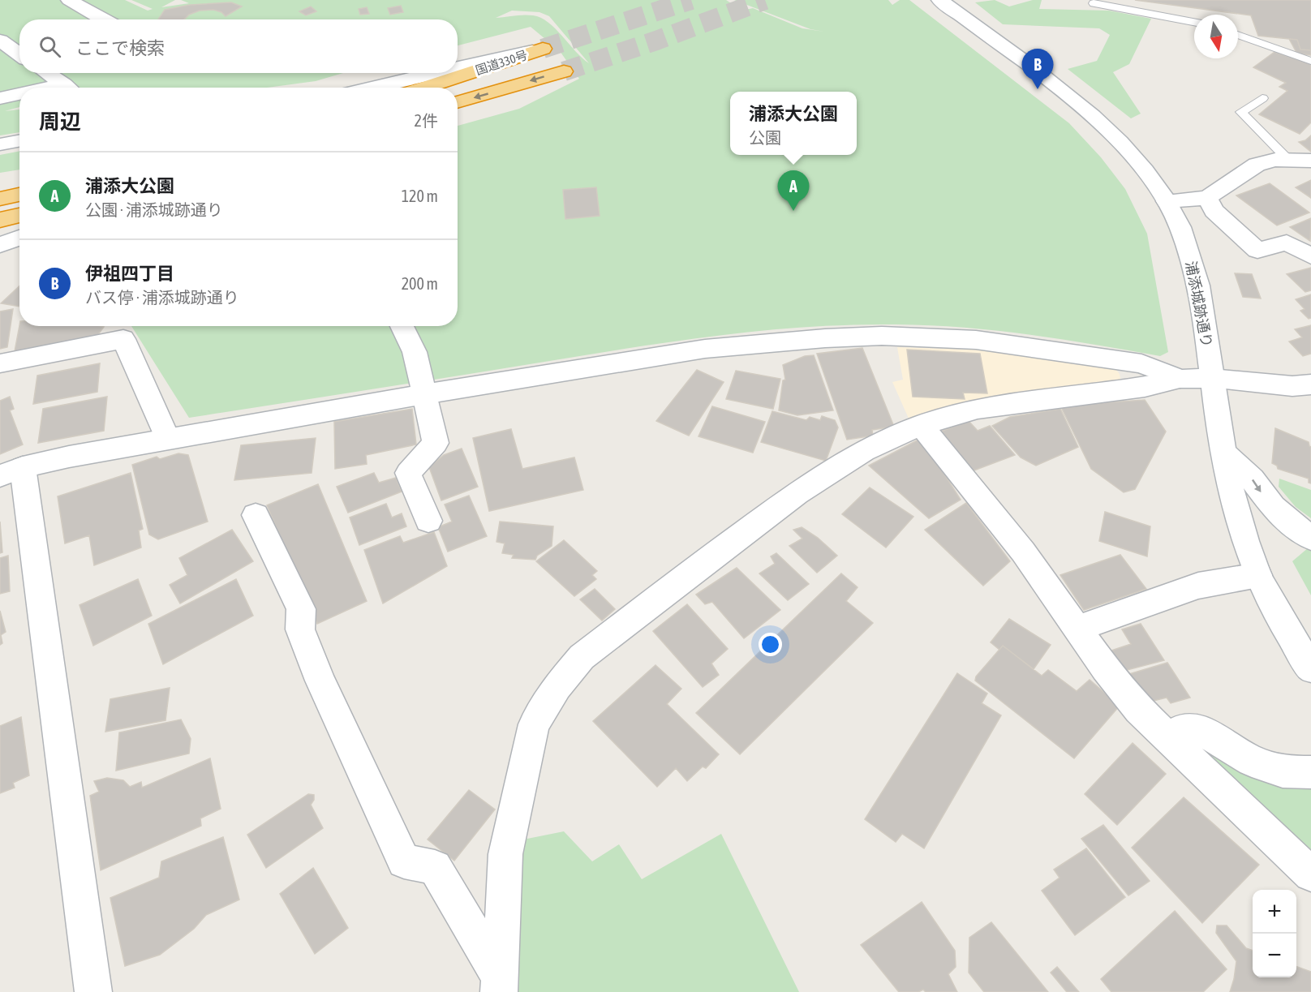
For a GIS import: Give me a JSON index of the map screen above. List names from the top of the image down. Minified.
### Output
{"streets":{"highway":["国道330号"],"street":["浦添城跡通り"]},"north":"bottom","page":{"search":"ここで検索","pins":["B","A"],"heading":["周辺","2件"],"popup":["浦添大公園","公園"],"list":[{"mark":"A","name":"浦添大公園","note":"公園 · 浦添城跡通り","value":"120 m"},{"mark":"B","name":"伊祖四丁目","note":"バス停 · 浦添城跡通り","value":"200 m"}],"map_buttons":["+","−"]}}
